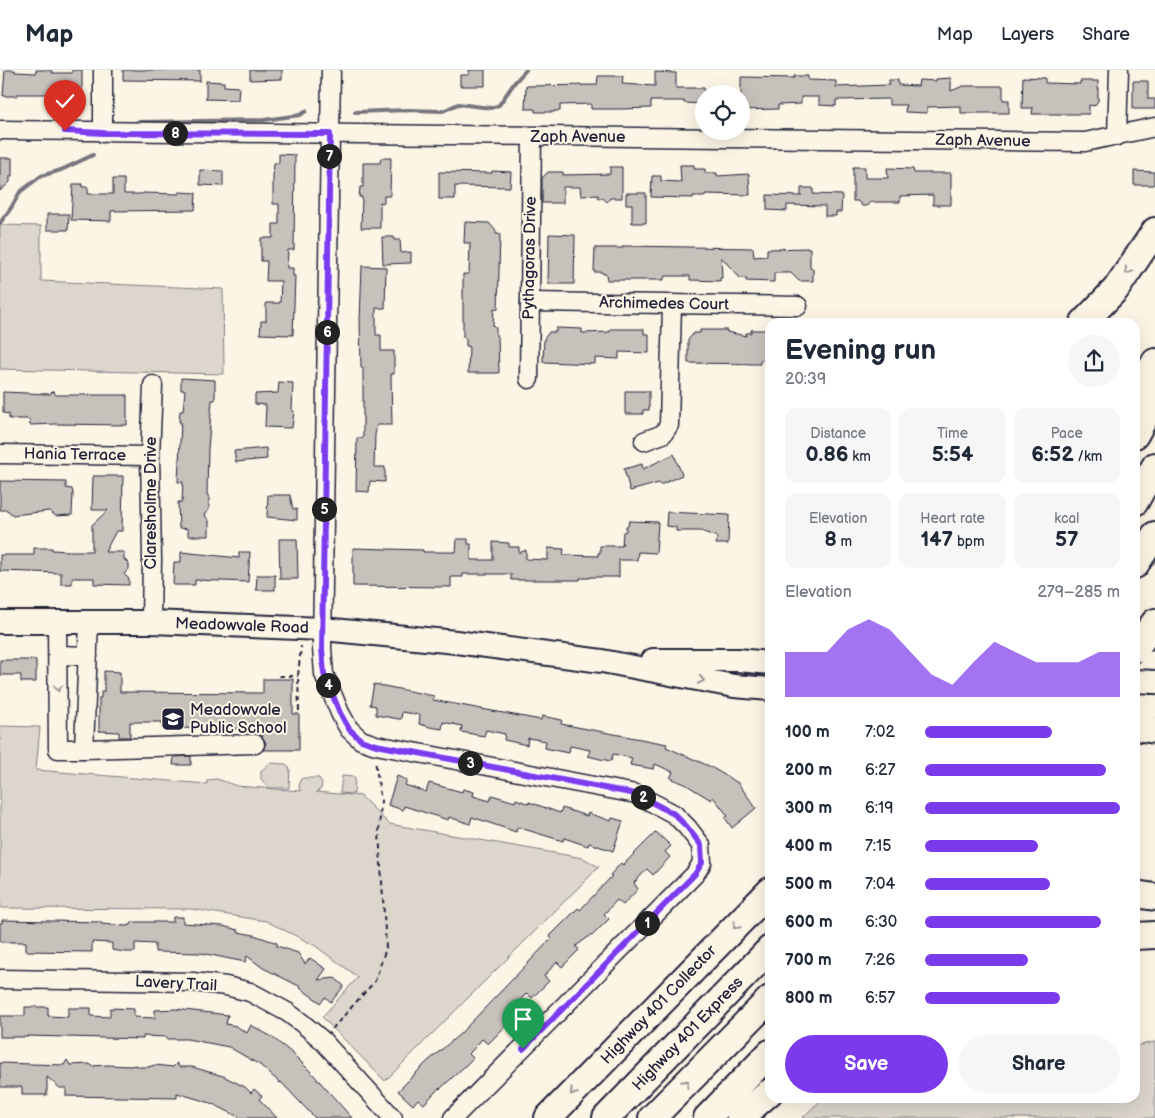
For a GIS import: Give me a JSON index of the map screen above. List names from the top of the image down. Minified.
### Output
{"streets":{"highway":["Highway 401 Collector","Highway 401 Express"],"main road":["Meadowvale Road"],"street":["Zaph Avenue","Pythagoras Drive","Archimedes Court","Hania Terrace","Claresholme Drive","Lavery Trail"]},"crossings":[["Zaph Avenue","Pythagoras Drive"],["Pythagoras Drive","Archimedes Court"],["Hania Terrace","Claresholme Drive"],["Claresholme Drive","Meadowvale Road"]],"places":{"school or university":["Meadowvale Public School"]},"page":{"header":"Map","nav":["Map","Layers","Share"],"pins":["8","7","6","5","4","3","2","1"],"heading":["Evening run","20:39"],"stats":[["Distance","0.86 km"],["Time","5:54"],["Pace","6:52 /km"],["Elevation","8 m"],["Heart rate","147 bpm"],["kcal","57"]],"chart":["Elevation","279–285 m"],"list":[{"name":"100 m","note":"7:02"},{"name":"200 m","note":"6:27"},{"name":"300 m","note":"6:19"},{"name":"400 m","note":"7:15"},{"name":"500 m","note":"7:04"},{"name":"600 m","note":"6:30"},{"name":"700 m","note":"7:26"},{"name":"800 m","note":"6:57"}],"buttons":["Save","Share"]}}
